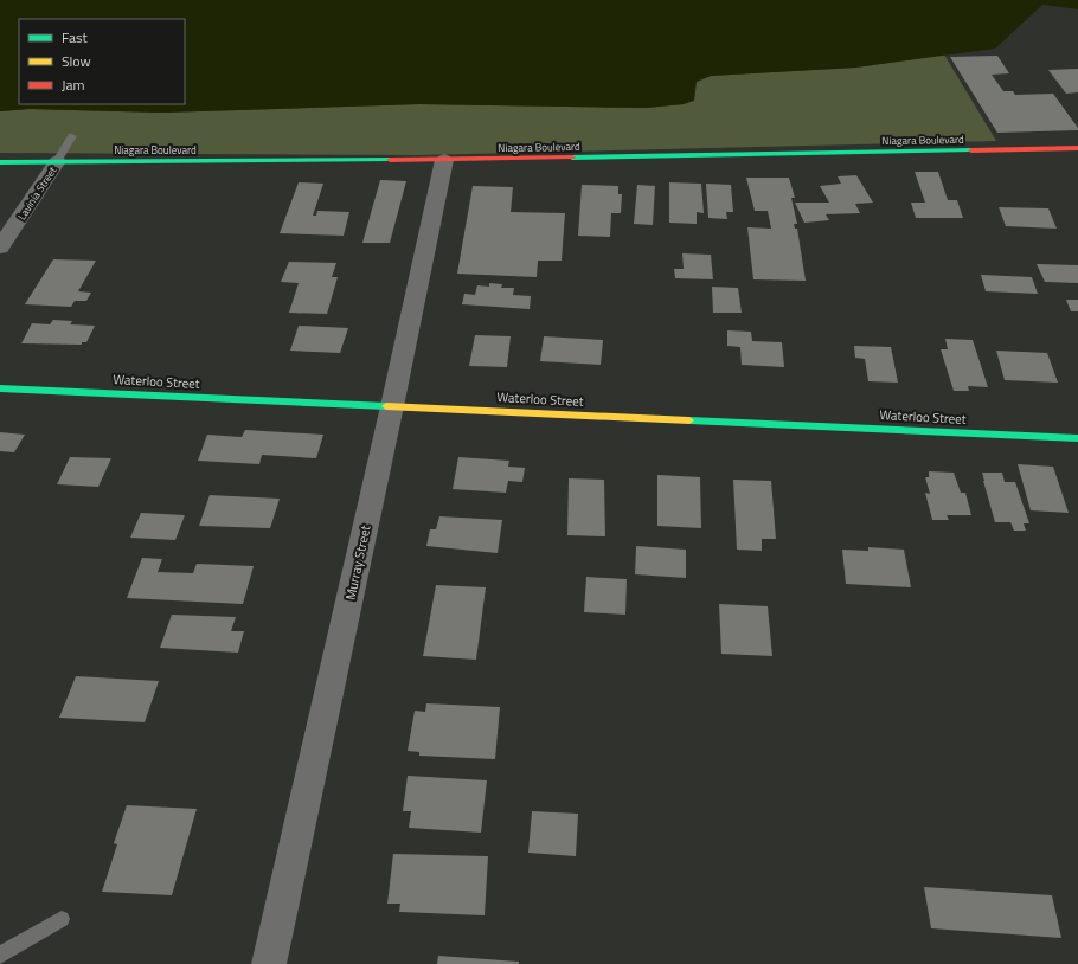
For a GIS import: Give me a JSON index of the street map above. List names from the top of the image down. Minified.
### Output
{"streets":{"main road":["Niagara Boulevard","Waterloo Street"],"street":["Lavinia Street","Murray Street"]},"crossings":[["Niagara Boulevard","Lavinia Street"],["Niagara Boulevard","Murray Street"],["Waterloo Street","Murray Street"]],"legend":["Fast","Slow","Jam"]}
